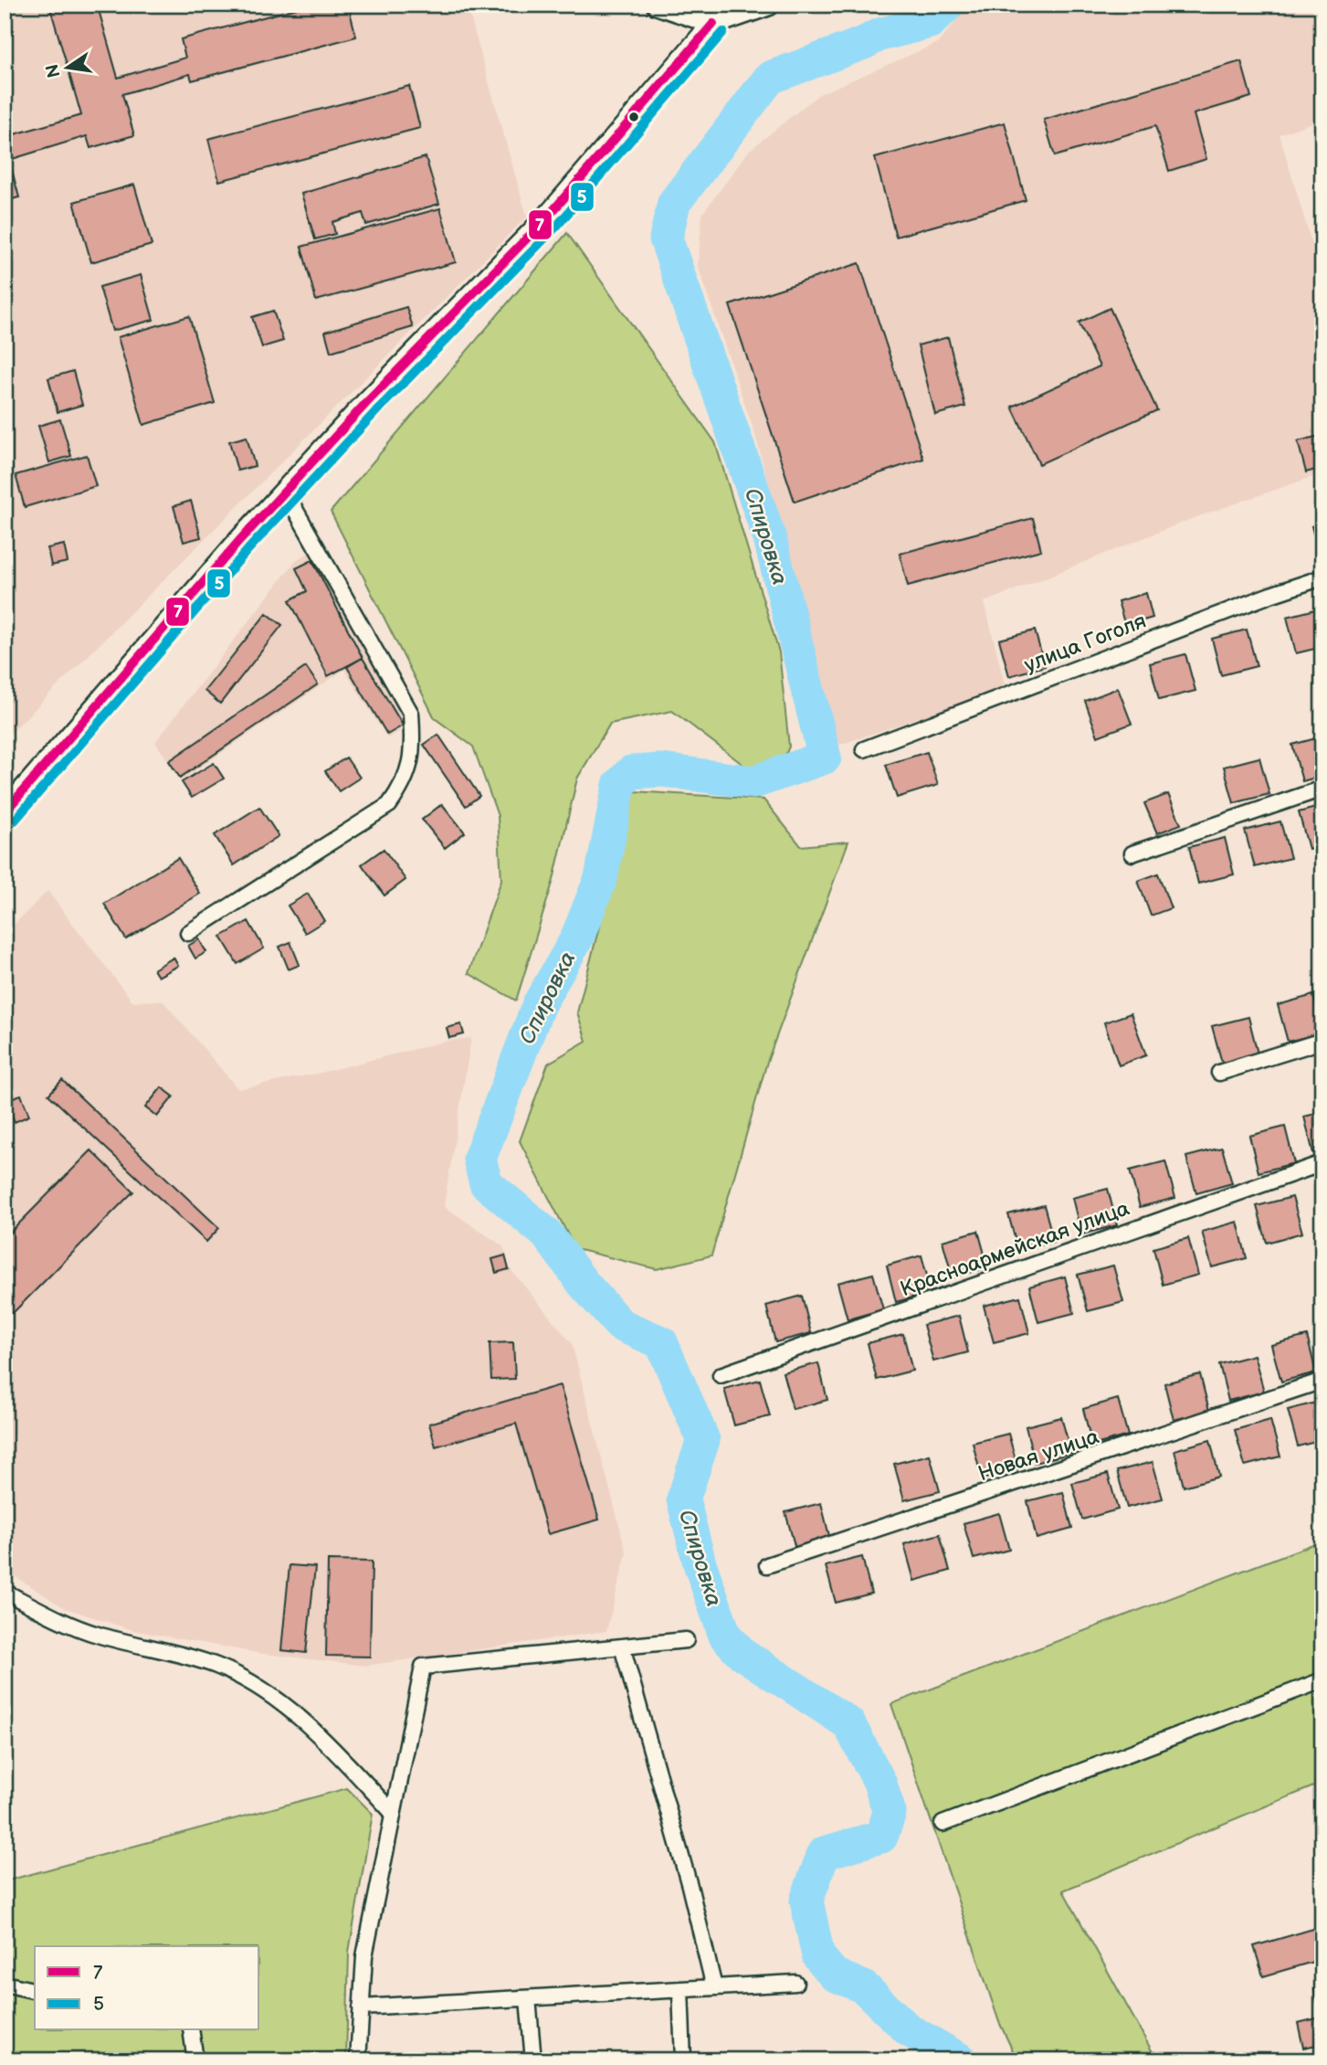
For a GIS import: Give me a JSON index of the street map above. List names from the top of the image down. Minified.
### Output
{"streets":{"street":["улица Гоголя","Красноармейская улица","Новая улица"]},"water":["Спировка"],"lines":["transit line 7","transit line 5"],"legend":["7","5"],"north":"left"}
